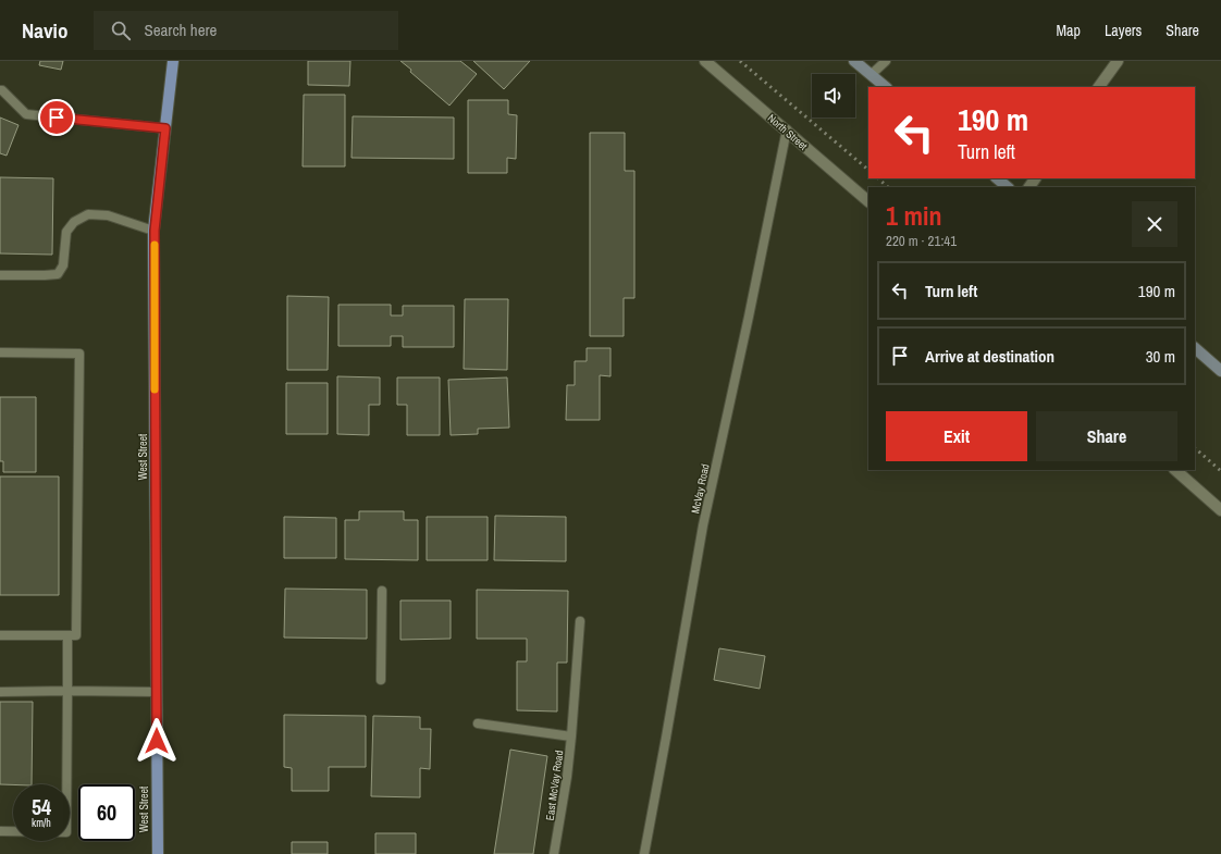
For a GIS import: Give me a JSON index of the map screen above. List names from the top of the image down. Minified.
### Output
{"streets":{"main road":["West Street"],"street":["North Street"],"lane":["McVay Road","East McVay Road"]},"crossings":[["North Street","McVay Road"]],"page":{"header":"Navio","search":"Search here","nav":["Map","Layers","Share"],"turn":["190 m","Turn left"],"heading":["1 min","220 m · 21:41"],"list":[{"name":"Turn left","value":"190 m"},{"name":"Arrive at destination","value":"30 m"}],"buttons":["Exit","Share"],"speed":"54 km/h","limit":"60"}}
